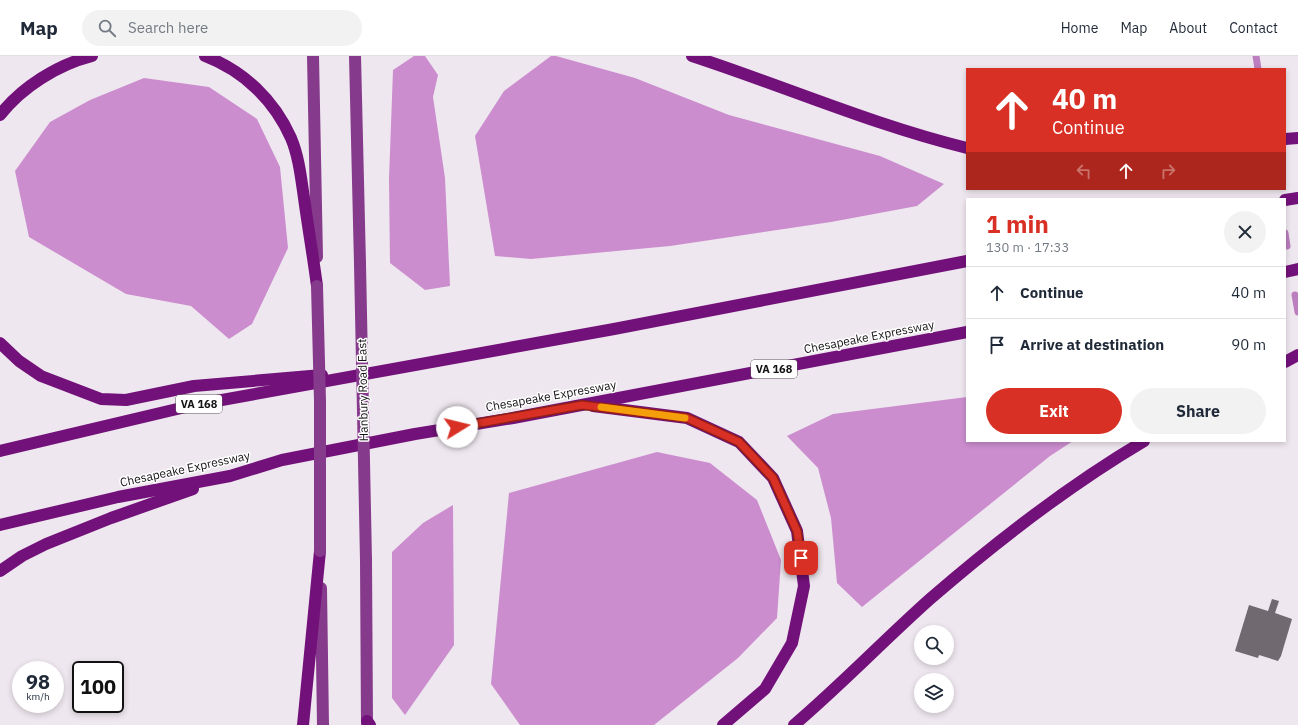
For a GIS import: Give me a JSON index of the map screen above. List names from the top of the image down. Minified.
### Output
{"streets":{"highway":["Chesapeake Expressway","VA 168"],"main road":["Hanbury Road East"]},"page":{"header":"Map","search":"Search here","nav":["Home","Map","About","Contact"],"turn":["40 m","Continue"],"heading":["1 min","130 m · 17:33"],"list":[{"name":"Continue","value":"40 m"},{"name":"Arrive at destination","value":"90 m"}],"buttons":["Exit","Share"],"speed":"98 km/h","limit":"100"}}
